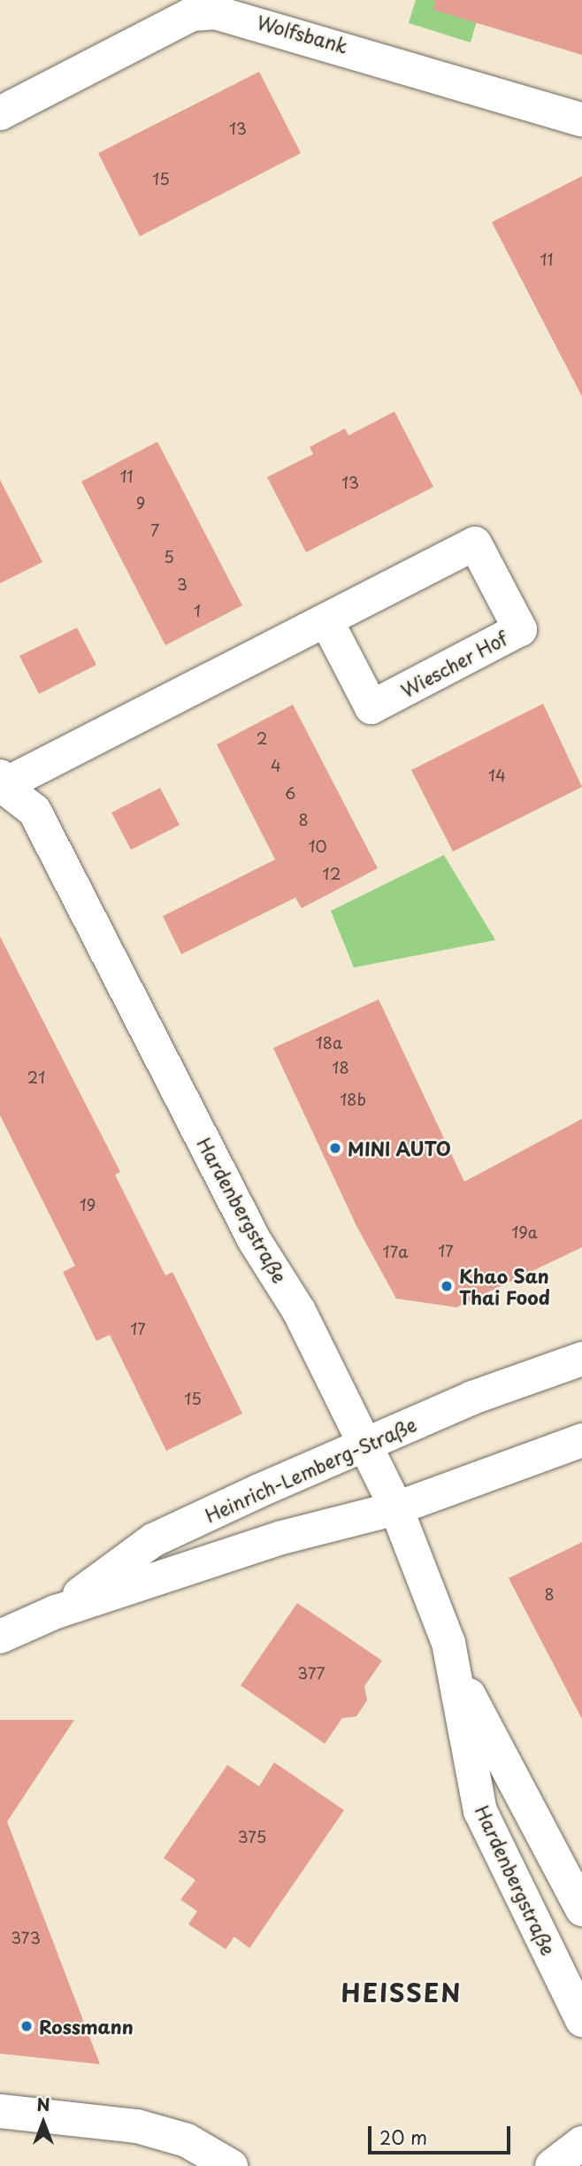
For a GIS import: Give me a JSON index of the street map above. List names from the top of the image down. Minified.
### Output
{"streets":{"street":["Wolfsbank","Wiescher Hof","Hardenbergstraße","Heinrich-Lemberg-Straße"]},"crossings":[["Wiescher Hof","Hardenbergstraße"],["Hardenbergstraße","Heinrich-Lemberg-Straße"]],"districts":["HEISSEN"],"places":["MINI AUTO","Khao San Thai Food","Rossmann"],"house_numbers":["13","15","11","11","13","9","7","5","3","1","2","4","14","6","8","10","12","18a","18","21","18b","19","19a","17","17a","17","15","8","377","375","373"],"scale_bar":"20 m","north":"top"}
